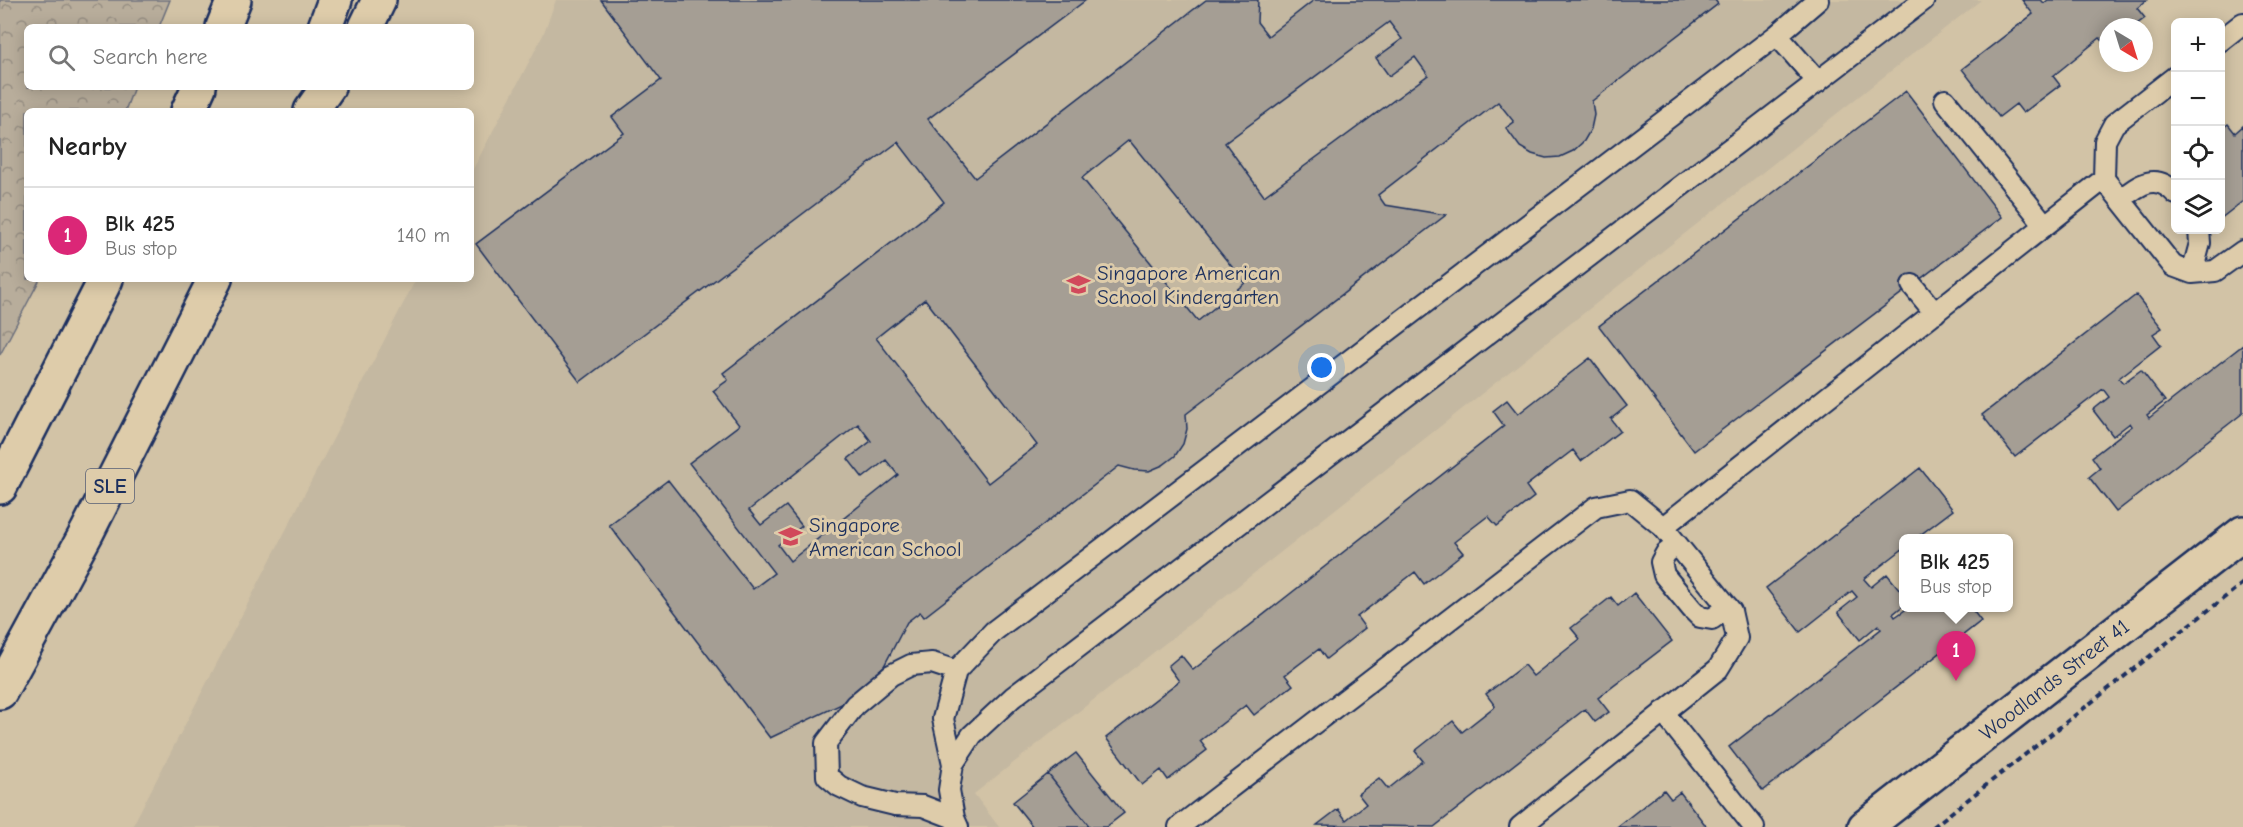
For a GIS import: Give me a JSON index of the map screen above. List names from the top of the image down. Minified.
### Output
{"streets":{"main road":["SLE","Woodlands Street 41"]},"places":{"school or university":["Singapore American School Kindergarten","Singapore American School"]},"north":"bottom right","page":{"map_buttons":["+","−"],"search":"Search here","heading":"Nearby","list":[{"mark":"1","name":"Blk 425","note":"Bus stop","value":"140 m"}],"popup":["Blk 425","Bus stop"],"pins":"1"}}
